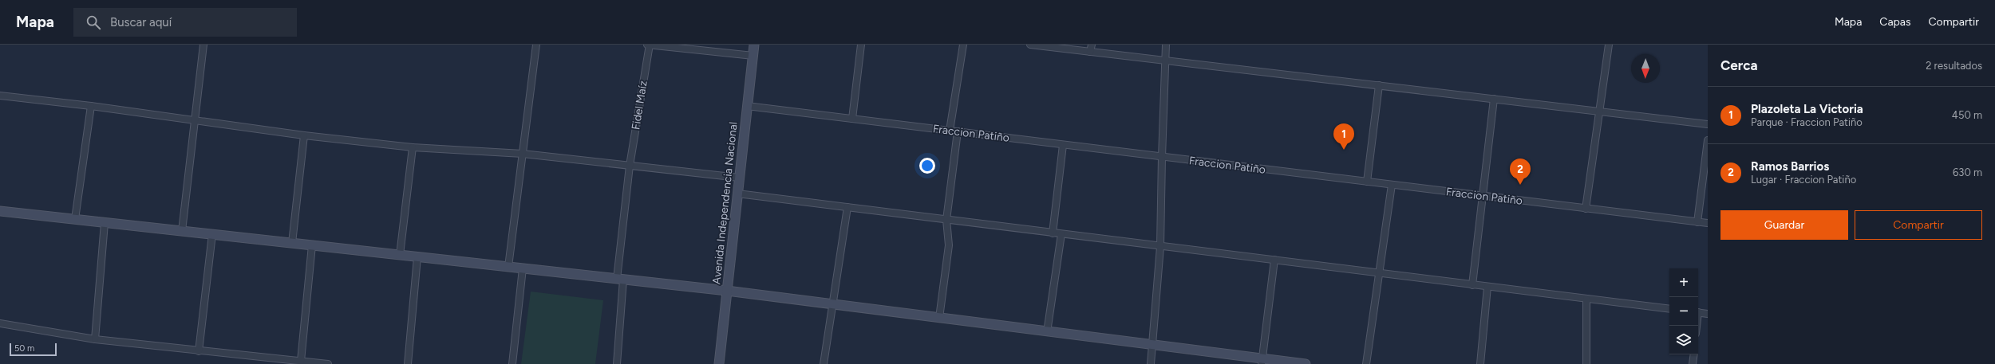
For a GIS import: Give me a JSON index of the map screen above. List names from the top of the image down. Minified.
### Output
{"streets":{"street":["Fidel Maíz","Fraccion Patiño","Avenida Independencia Nacional"]},"crossings":[["Fraccion Patiño","Avenida Independencia Nacional"]],"scale_bar":"50 m","north":"bottom","page":{"header":"Mapa","search":"Buscar aquí","nav":["Mapa","Capas","Compartir"],"heading":["Cerca","2 resultados"],"list":[{"mark":"1","name":"Plazoleta La Victoria","note":"Parque · Fraccion Patiño","value":"450 m"},{"mark":"2","name":"Ramos Barrios","note":"Lugar · Fraccion Patiño","value":"630 m"}],"pins":["1","2"],"buttons":["Guardar","Compartir"],"map_buttons":["+","−"],"scale":"50 m"}}
